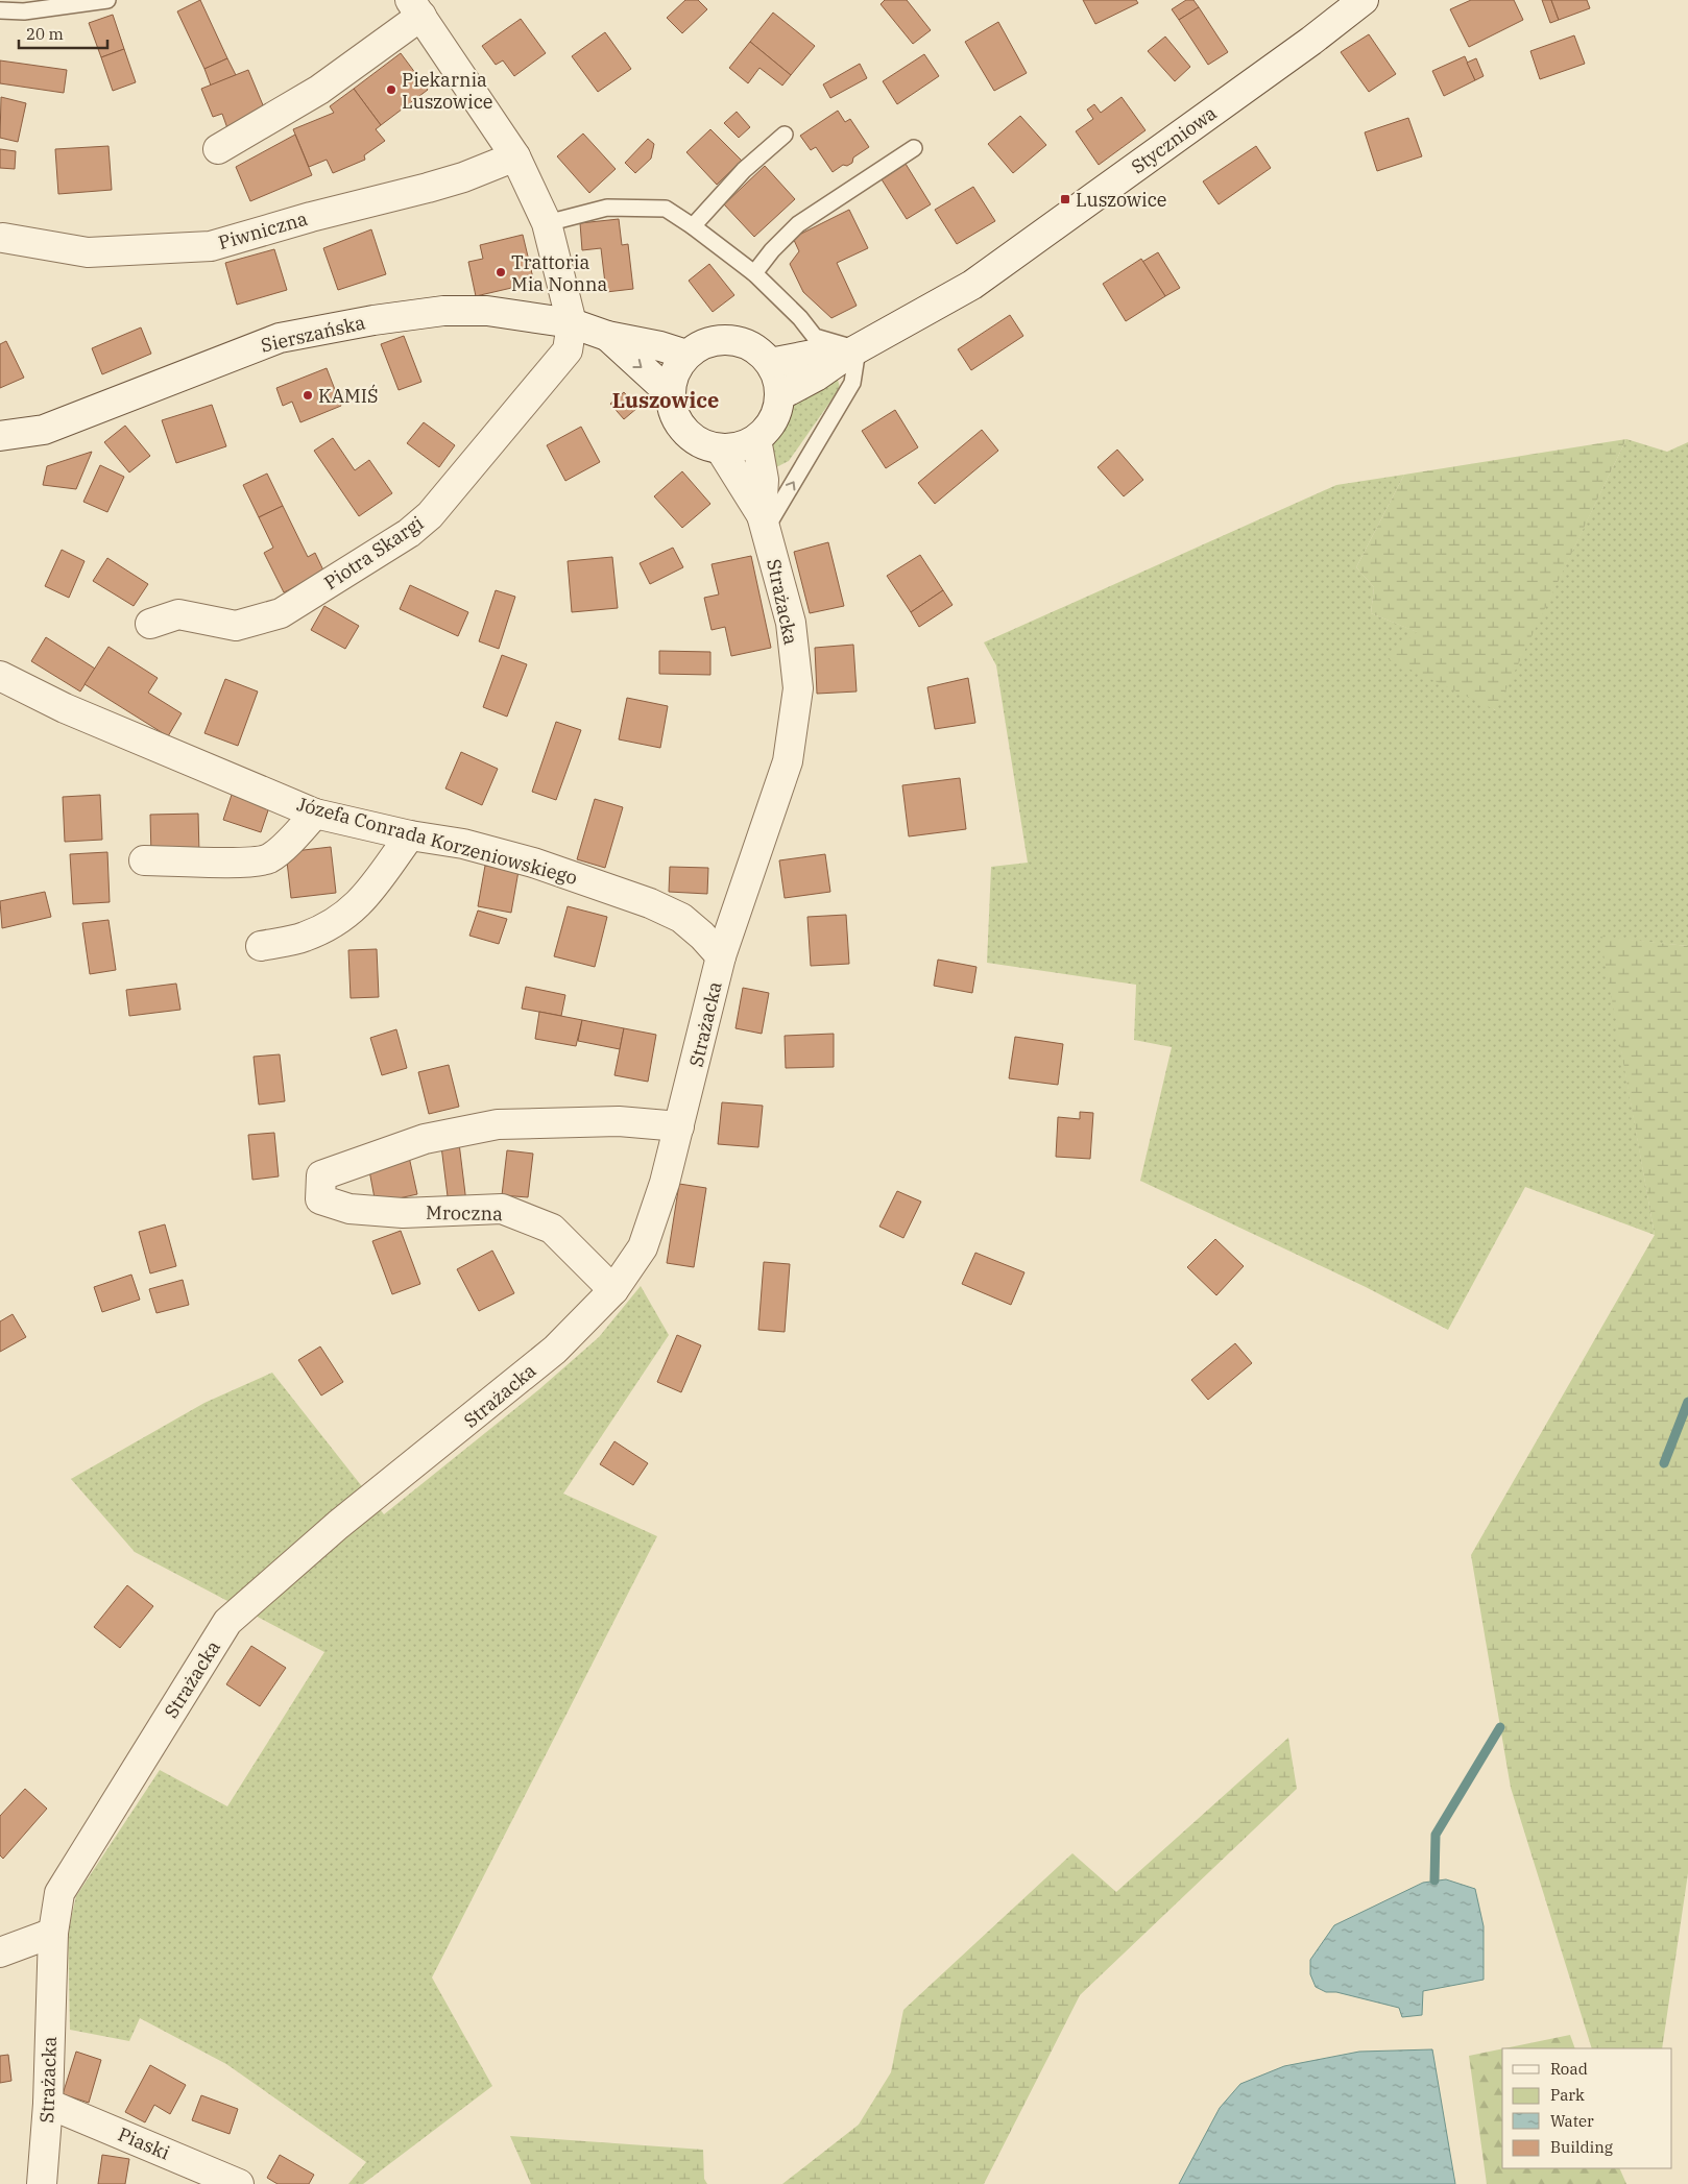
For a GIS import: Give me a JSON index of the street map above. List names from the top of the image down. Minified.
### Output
{"streets":{"street":["Styczniowa","Piwniczna","Sierszańska","Piotra Skargi","Strażacka","Józefa Conrada Korzeniowskiego","Mroczna","Piaski"]},"crossings":[["Styczniowa","Sierszańska"],["Styczniowa","Strażacka"],["Sierszańska","Piotra Skargi"],["Sierszańska","Strażacka"],["Strażacka","Józefa Conrada Korzeniowskiego"],["Strażacka","Mroczna"],["Strażacka","Piaski"]],"districts":["Luszowice"],"places":{"other":["Piekarnia Luszowice","Trattoria Mia Nonna","KAMIŚ"],"transit":["Luszowice"]},"legend":["Road","Park","Water","Building"],"scale_bar":"20 m"}
